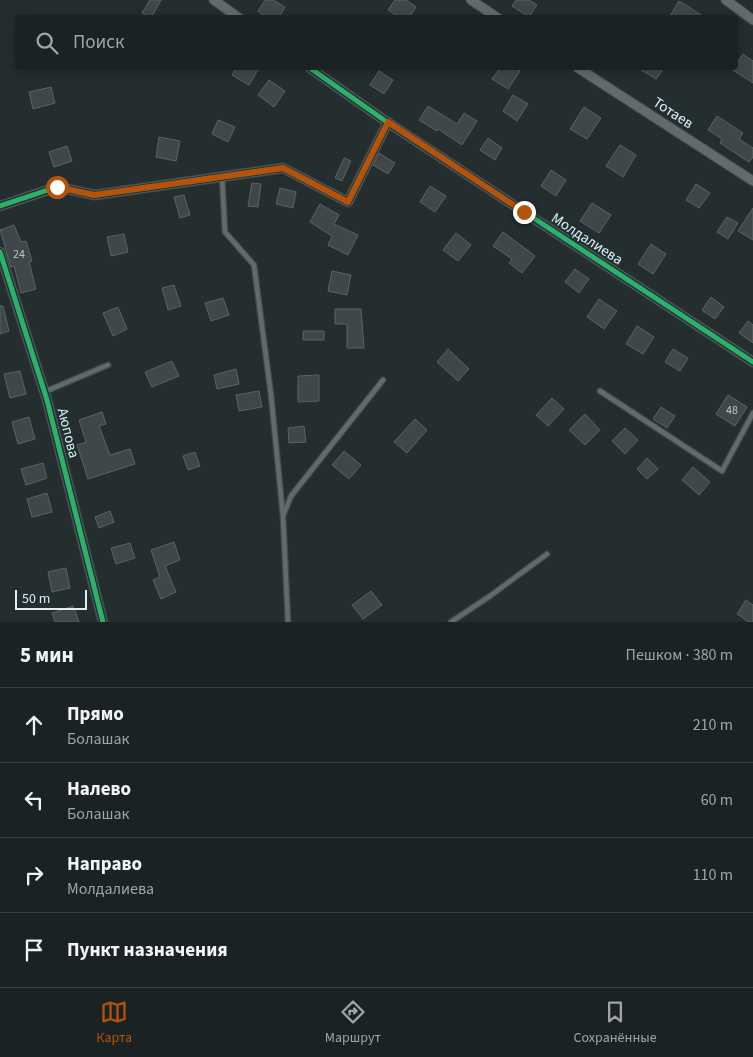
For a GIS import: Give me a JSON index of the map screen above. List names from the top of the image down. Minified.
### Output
{"streets":{"street":["Тотаев","Молдалиева","Аюпова"]},"house_numbers":["24","48"],"scale_bar":"50 m","page":{"search":"Поиск","scale":"50 m","heading":["5 мин","Пешком · 380 m"],"list":[["Прямо","Болашак","210 m"],["Налево","Болашак","60 m"],["Направо","Молдалиева","110 m"],"Пункт назначения"],"nav":["Карта","Маршрут","Сохранённые"]}}
